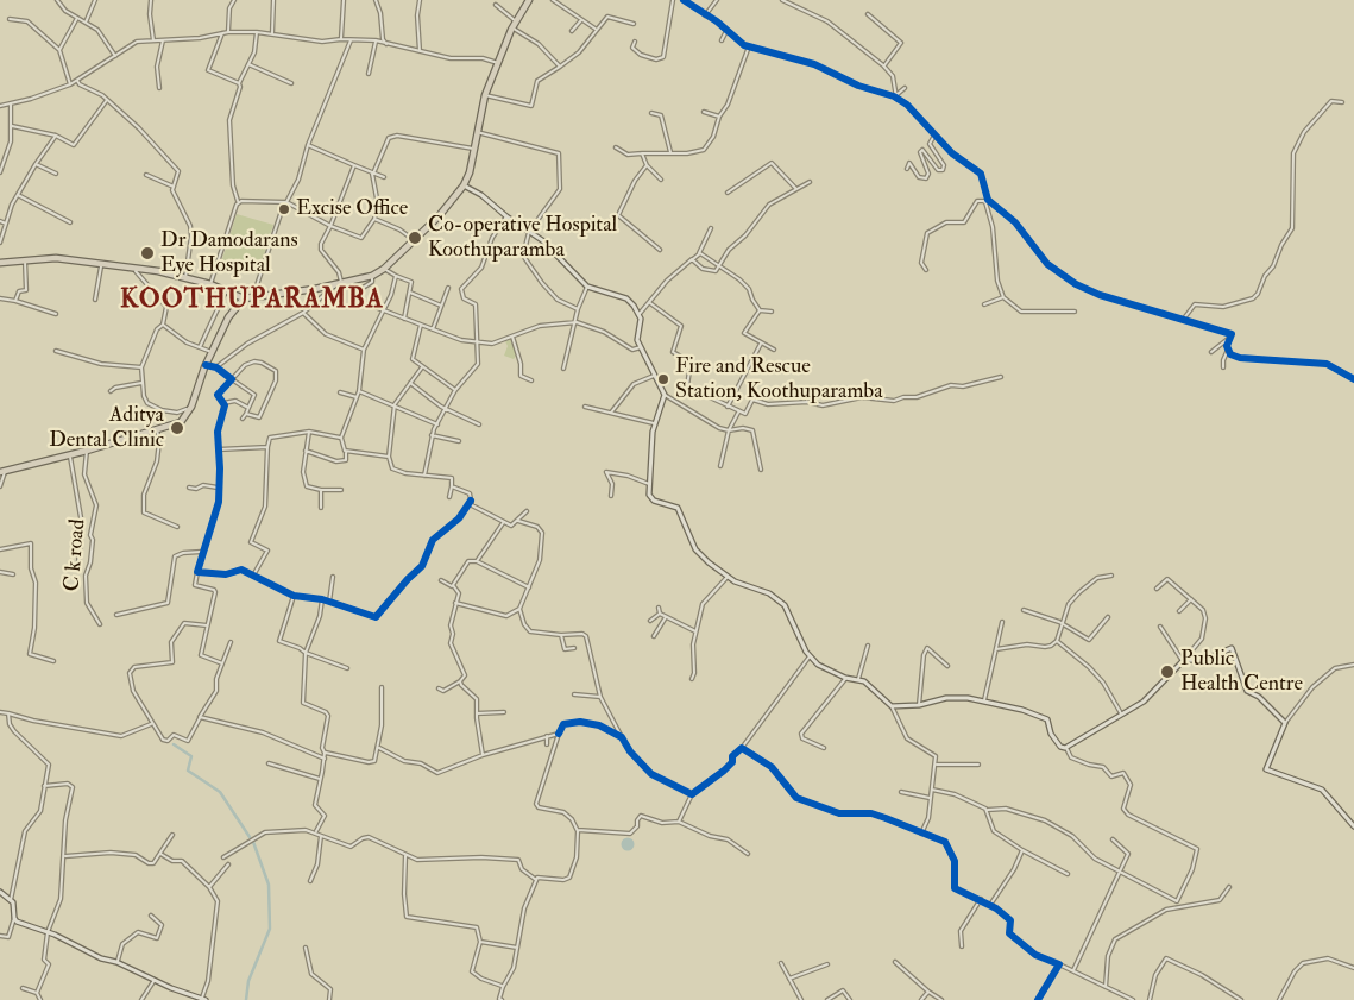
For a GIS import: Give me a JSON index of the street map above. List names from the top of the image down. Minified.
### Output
{"streets":{"street":["C k road"]},"districts":["KOOTHUPARAMBA"],"places":["Excise Office","Co-operative Hospital Koothuparamba","Dr Damodarans Eye Hospital","Fire and Rescue Station, Koothuparamba","Aditya Dental Clinic","Public Health Centre"]}
